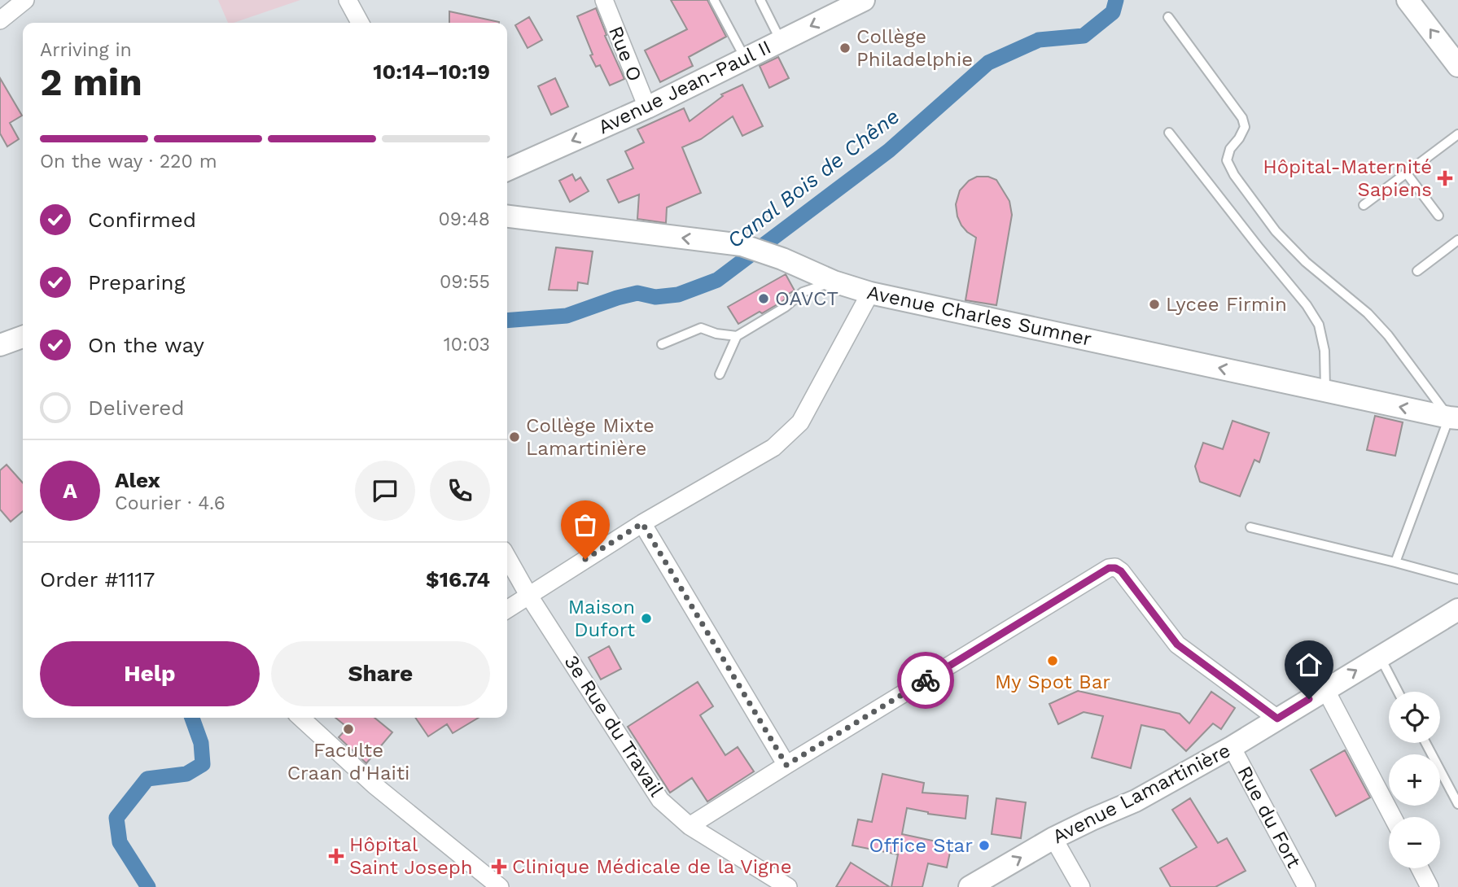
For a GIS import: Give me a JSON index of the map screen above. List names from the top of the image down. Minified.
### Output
{"streets":{"street":["Rue O","Avenue Jean-Paul II","Avenue Charles Sumner","3e Rue du Travail","Avenue Lamartinière","Rue du Fort"]},"crossings":[["Rue O","Avenue Jean-Paul II"],["Avenue Lamartinière","Rue du Fort"]],"one_way":["Avenue Jean-Paul II","Avenue Charles Sumner"],"water":["Canal Bois de Chêne"],"places":{"other":["Collège Philadelphie","OAVCT","Lycee Firmin","Collège Mixte Lamartinière","Maison Dufort","My Spot Bar","Faculte Craan d'Haiti","Office Star"],"health":["Hôpital-Maternité Sapiens","Hôpital Saint Joseph","Clinique Médicale de la Vigne"]},"page":{"heading":["2 min","Arriving in","10:14–10:19"],"panel":["Alex","Courier · 4.6","Order #1117","$16.74"],"bar":"On the way · 220 m","list":[["Confirmed","09:48"],["Preparing","09:55"],["On the way","10:03"],"Delivered"],"round":"A","buttons":["Help","Share"],"map_buttons":["+","−"]}}
